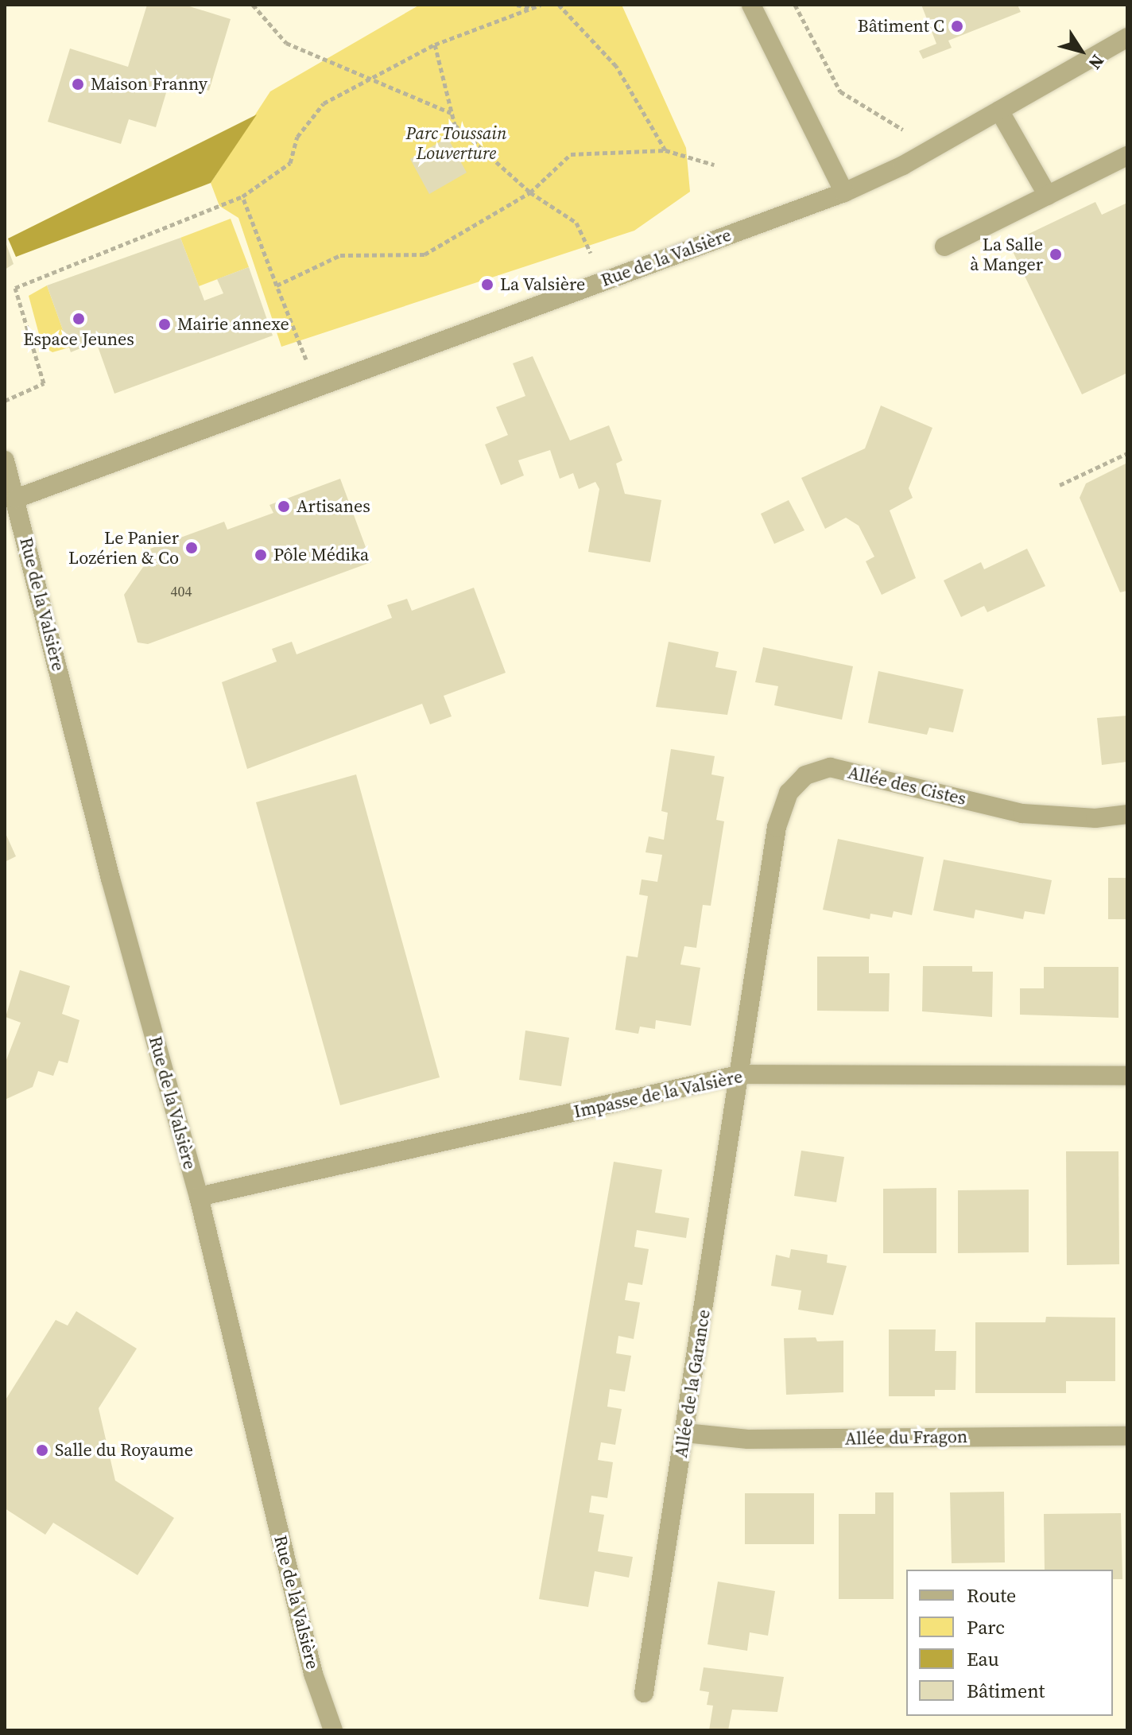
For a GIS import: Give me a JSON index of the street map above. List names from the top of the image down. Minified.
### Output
{"streets":{"street":["Rue de la Valsière","Allée des Cistes","Impasse de la Valsière","Allée de la Garance","Allée du Fragon"]},"crossings":[["Rue de la Valsière","Impasse de la Valsière"],["Allée des Cistes","Impasse de la Valsière"],["Allée des Cistes","Allée de la Garance"],["Impasse de la Valsière","Allée de la Garance"],["Allée de la Garance","Allée du Fragon"]],"parks":["Parc Toussain Louverture"],"places":["Bâtiment C","Maison Franny","La Salle à Manger","La Valsière","Espace Jeunes","Mairie annexe","Artisanes","Le Panier Lozérien & Co","Pôle Médika","Salle du Royaume"],"house_numbers":["404"],"legend":["Route","Parc","Eau","Bâtiment"],"north":"bottom right"}
